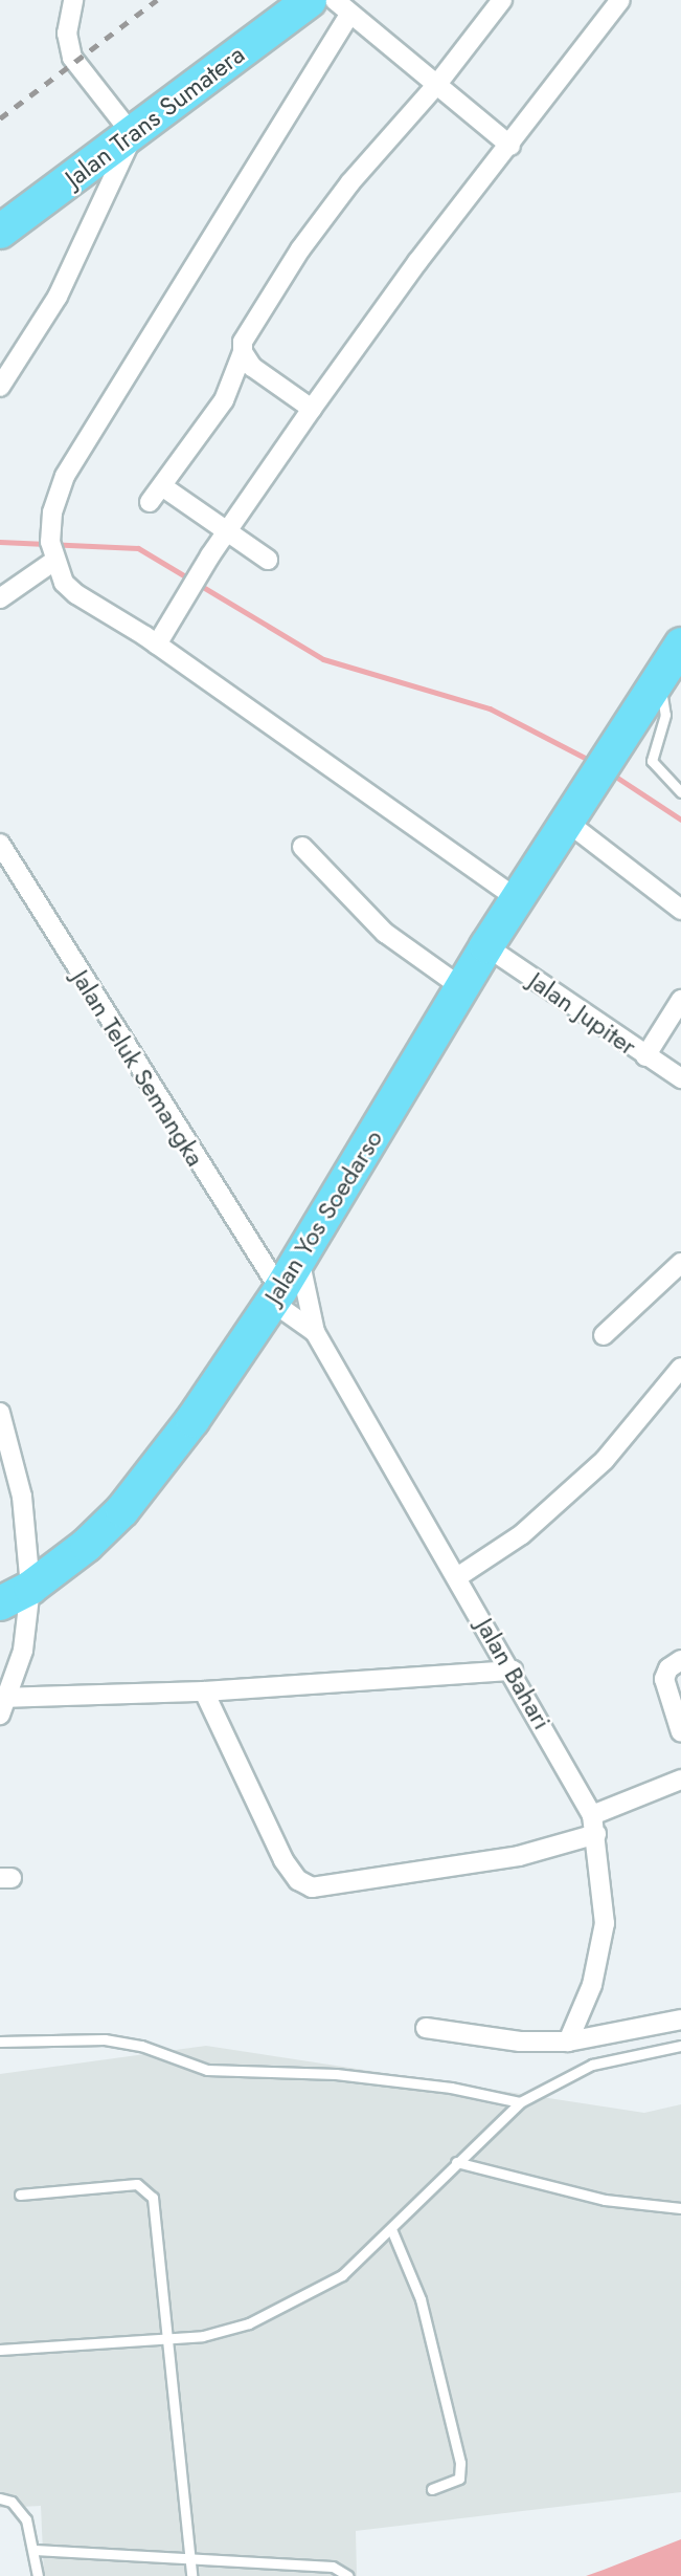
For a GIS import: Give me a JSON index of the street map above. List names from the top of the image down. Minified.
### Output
{"streets":{"highway":["Jalan Trans Sumatera","Jalan Yos Soedarso"],"street":["Jalan Jupiter","Jalan Teluk Semangka","Jalan Bahari"]},"crossings":[["Jalan Jupiter","Jalan Yos Soedarso"],["Jalan Teluk Semangka","Jalan Yos Soedarso"],["Jalan Teluk Semangka","Jalan Bahari"],["Jalan Yos Soedarso","Jalan Bahari"]]}
